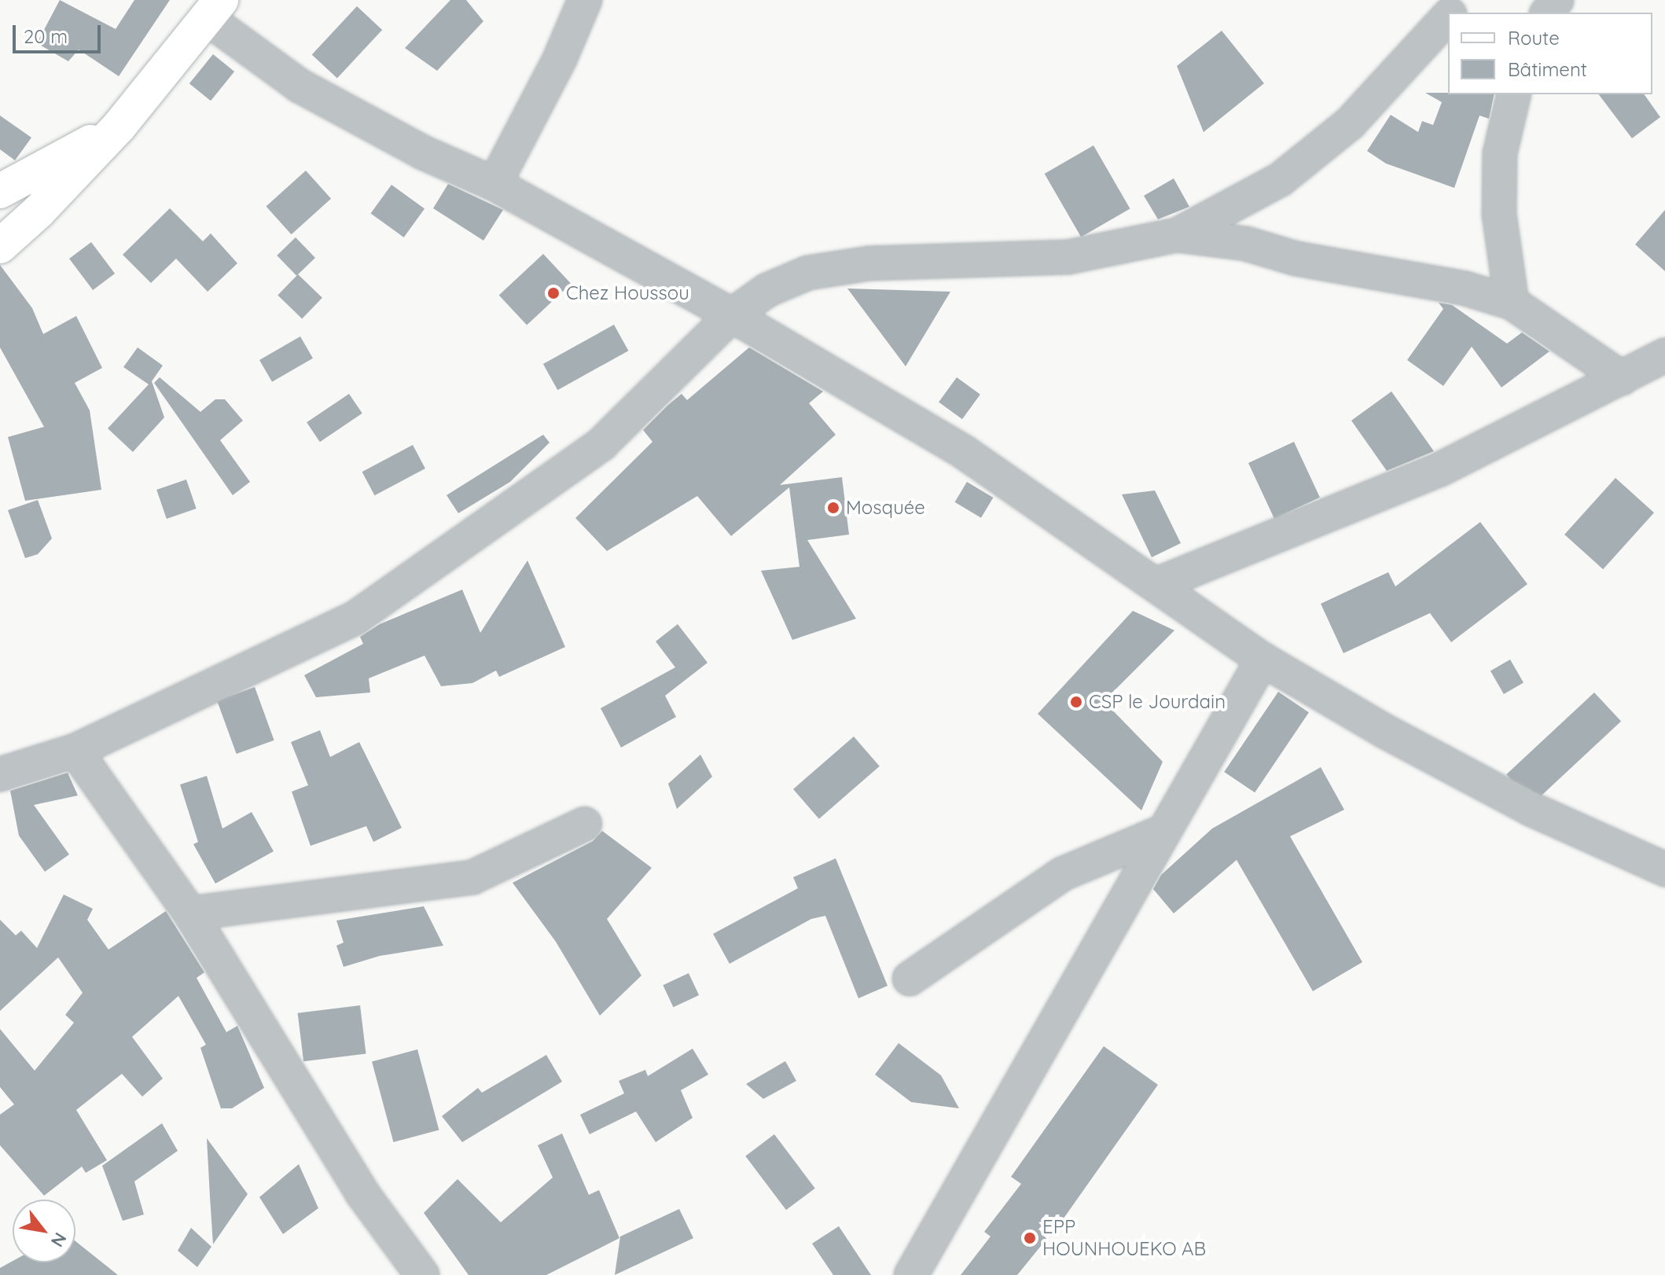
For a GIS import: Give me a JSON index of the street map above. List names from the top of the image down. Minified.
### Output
{"places":["Chez Houssou","Mosquée","CSP le Jourdain","EPP HOUNHOUEKO AB"],"legend":["Route","Bâtiment"],"scale_bar":"20 m","north":"bottom right"}
